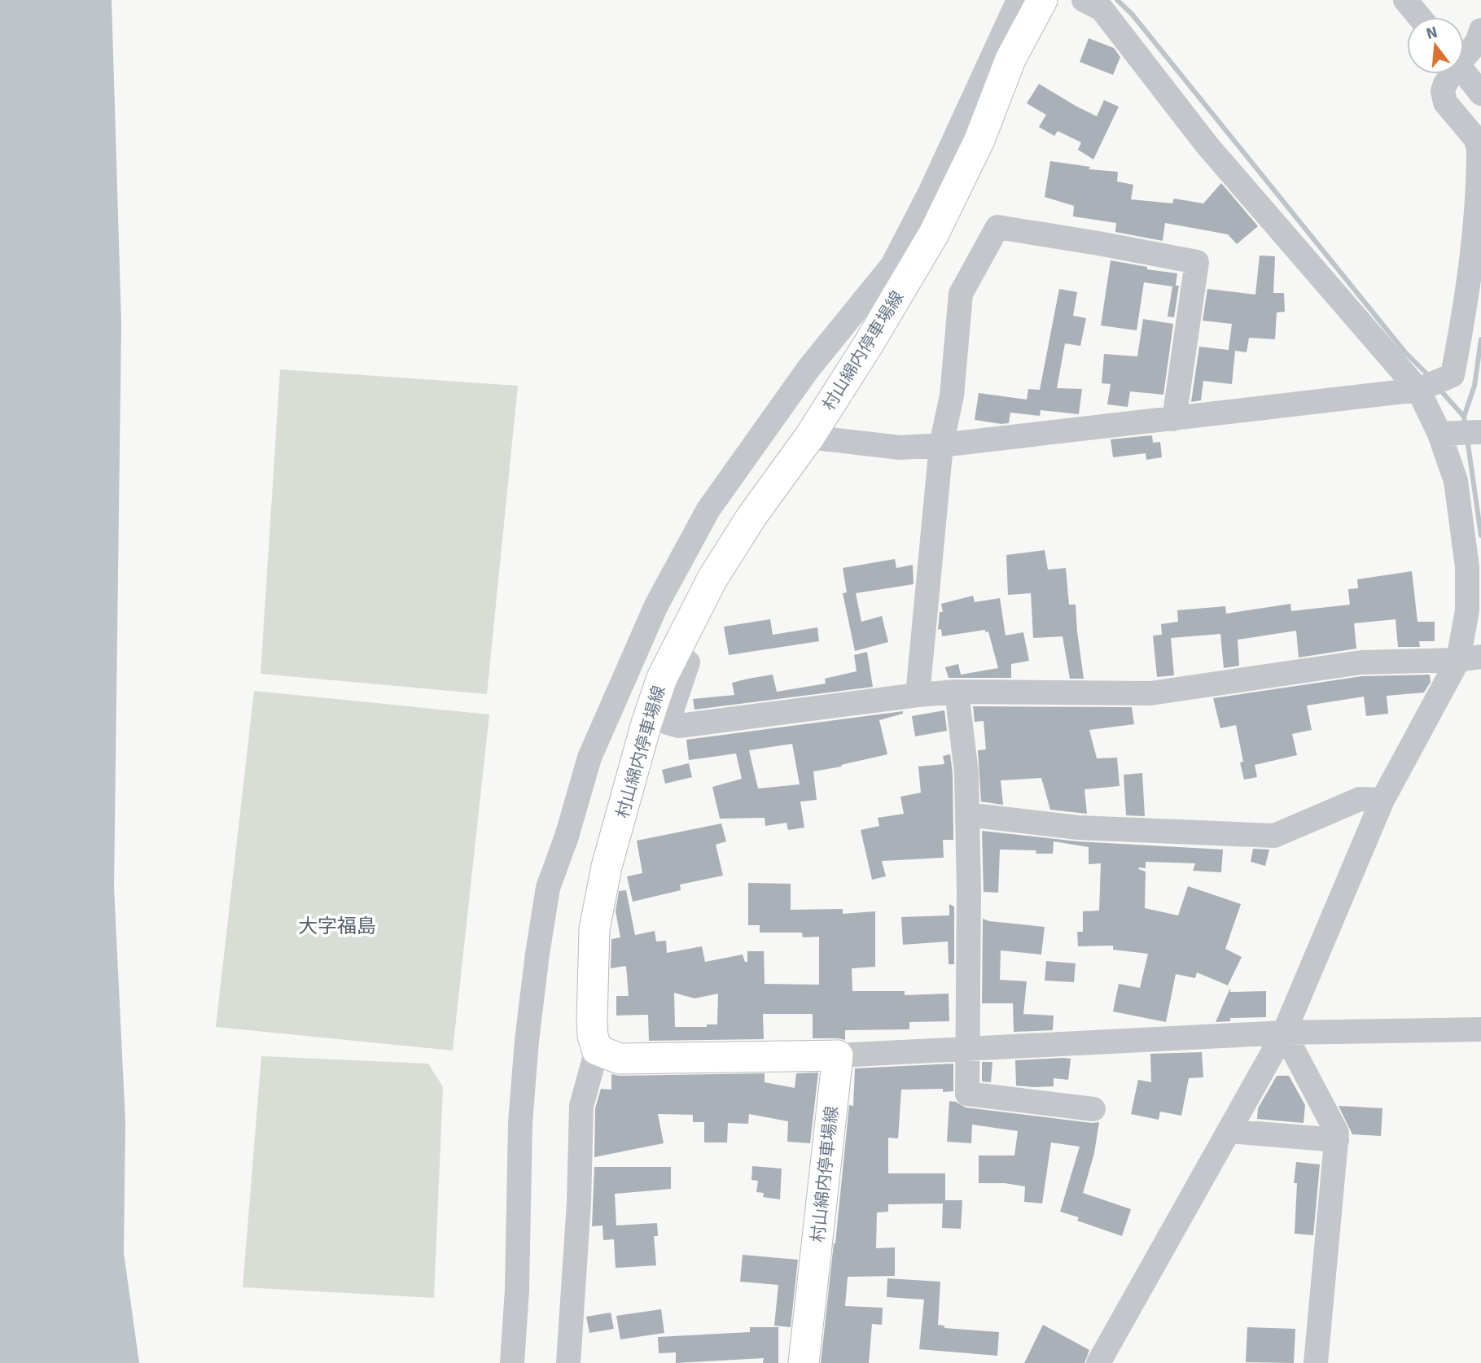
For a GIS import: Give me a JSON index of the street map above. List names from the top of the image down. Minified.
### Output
{"streets":{"main road":["村山綿内停車場線"]},"districts":["大字福島"],"north":"top"}
